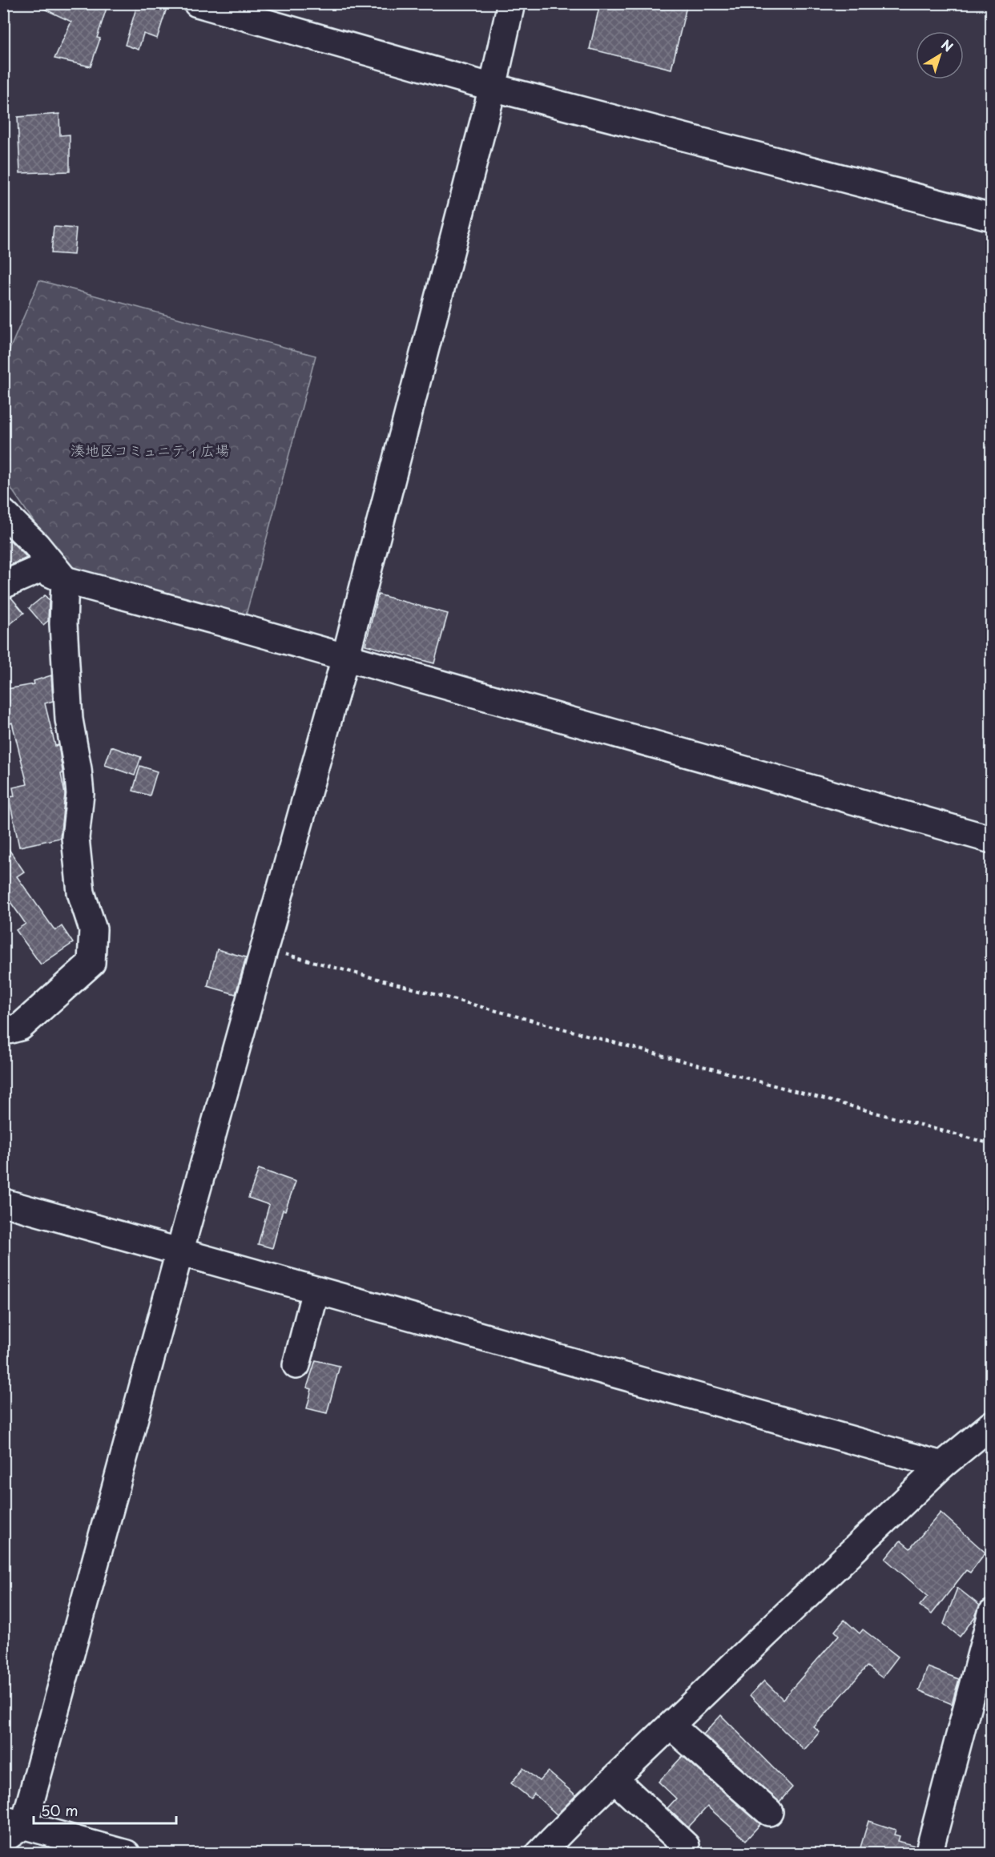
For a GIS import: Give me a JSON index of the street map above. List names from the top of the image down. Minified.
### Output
{"parks":["湊地区コミュニティ広場"],"scale_bar":"50 m","north":"top right"}
